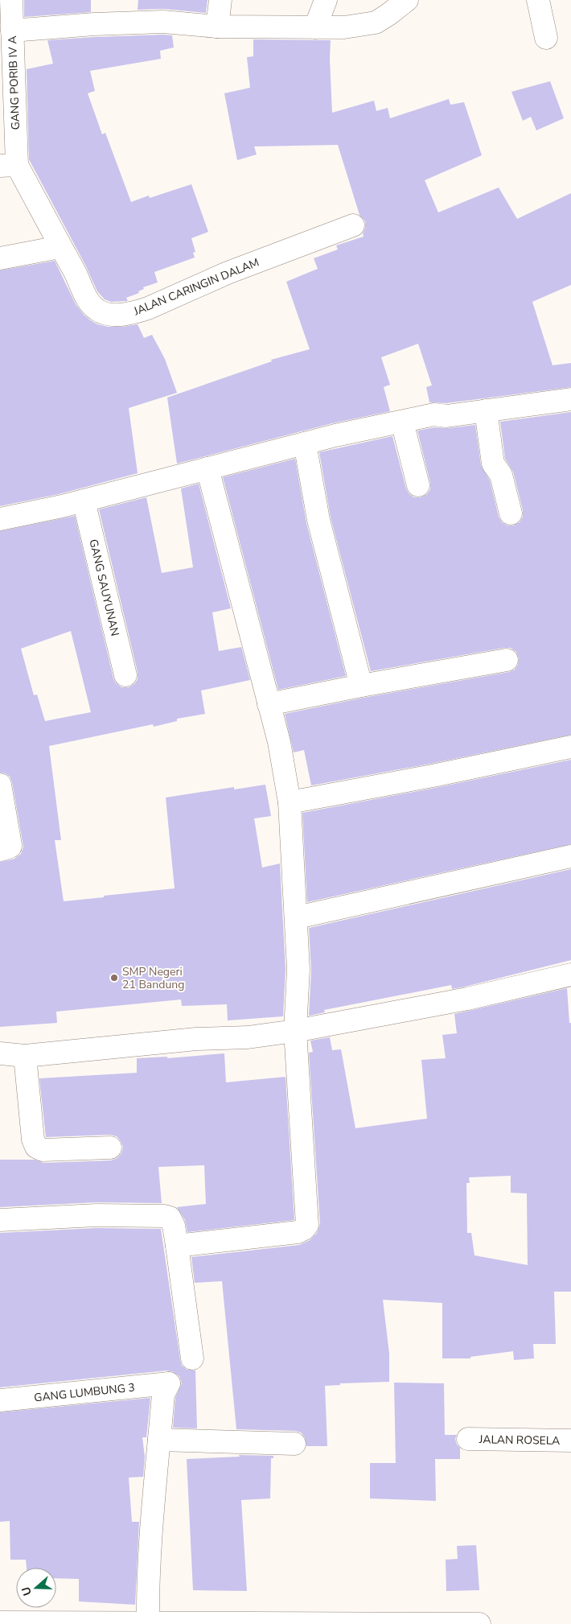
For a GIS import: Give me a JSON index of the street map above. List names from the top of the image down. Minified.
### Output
{"streets":{"street":["GANG PORIB IV A","JALAN CARINGIN DALAM","GANG SAUYUNAN","GANG LUMBUNG 3","JALAN ROSELA"]},"crossings":[["GANG PORIB IV A","JALAN CARINGIN DALAM"]],"places":["SMP Negeri 21 Bandung"],"north":"left"}
